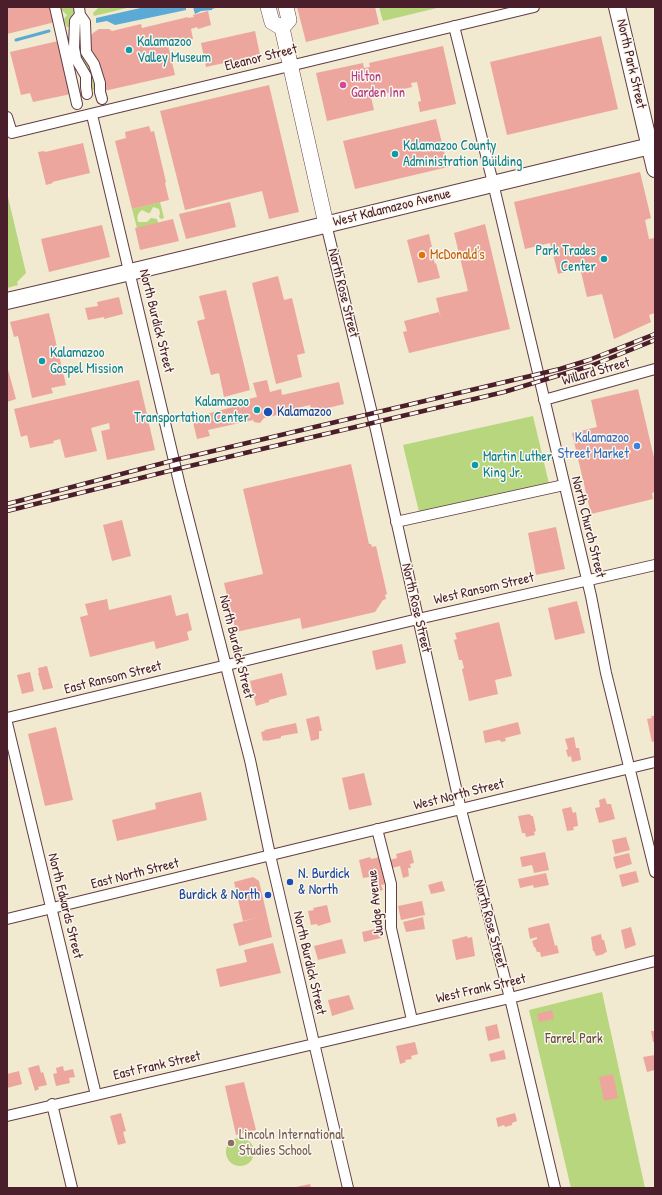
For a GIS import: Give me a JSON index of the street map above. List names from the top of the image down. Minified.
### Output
{"streets":{"main road":["North Park Street","West Kalamazoo Avenue"],"street":["Eleanor Street","North Rose Street","North Burdick Street","Willard Street","North Church Street","West Ransom Street","East Ransom Street","West North Street","East North Street","Judge Avenue","North Edwards Street","West Frank Street","East Frank Street"]},"crossings":[["Eleanor Street","North Rose Street"],["Eleanor Street","North Burdick Street"],["Eleanor Street","North Church Street"],["North Park Street","West Kalamazoo Avenue"],["West Kalamazoo Avenue","North Rose Street"],["West Kalamazoo Avenue","North Burdick Street"],["West Kalamazoo Avenue","North Church Street"],["North Rose Street","West Ransom Street"],["North Rose Street","West North Street"],["North Rose Street","West Frank Street"],["North Burdick Street","West Ransom Street"],["North Burdick Street","East Ransom Street"],["North Burdick Street","West North Street"],["North Burdick Street","East North Street"],["North Burdick Street","West Frank Street"],["North Burdick Street","East Frank Street"],["Willard Street","North Church Street"],["North Church Street","West Ransom Street"],["North Church Street","West North Street"],["West Ransom Street","East Ransom Street"],["West North Street","East North Street"],["West North Street","Judge Avenue"],["East North Street","North Edwards Street"],["Judge Avenue","West Frank Street"],["North Edwards Street","East Frank Street"],["West Frank Street","East Frank Street"]],"parks":["Farrel Park"],"places":["Kalamazoo Valley Museum","Hilton Garden Inn","Kalamazoo County Administration Building","McDonald's","Park Trades Center","Kalamazoo Gospel Mission","Kalamazoo Transportation Center","Kalamazoo","Kalamazoo Street Market","Martin Luther King Jr.","N. Burdick & North","Burdick & North","Lincoln International Studies School"]}
